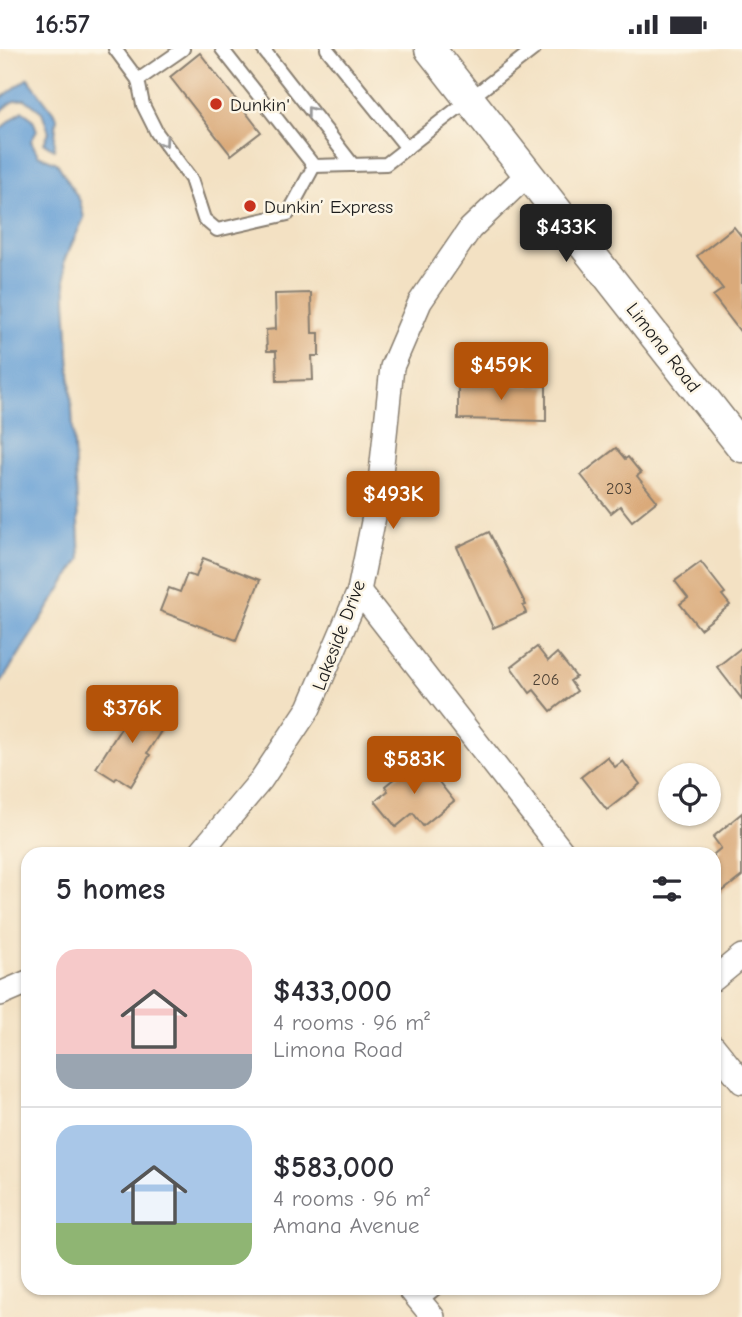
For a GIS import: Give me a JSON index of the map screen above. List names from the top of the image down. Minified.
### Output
{"streets":{"street":["Limona Road","Lakeside Drive"]},"crossings":[["Limona Road","Lakeside Drive"]],"places":["Dunkin'","Dunkin’ Express"],"house_numbers":["203","206"],"page":{"status":"16:57","price":["$433K","$459K","$493K","$376K","$583K"],"heading":"5 homes","list":[{"name":"$433,000","note":"4 rooms · 96 m² · Limona Road"},{"name":"$583,000","note":"4 rooms · 96 m² · Amana Avenue"}]}}
